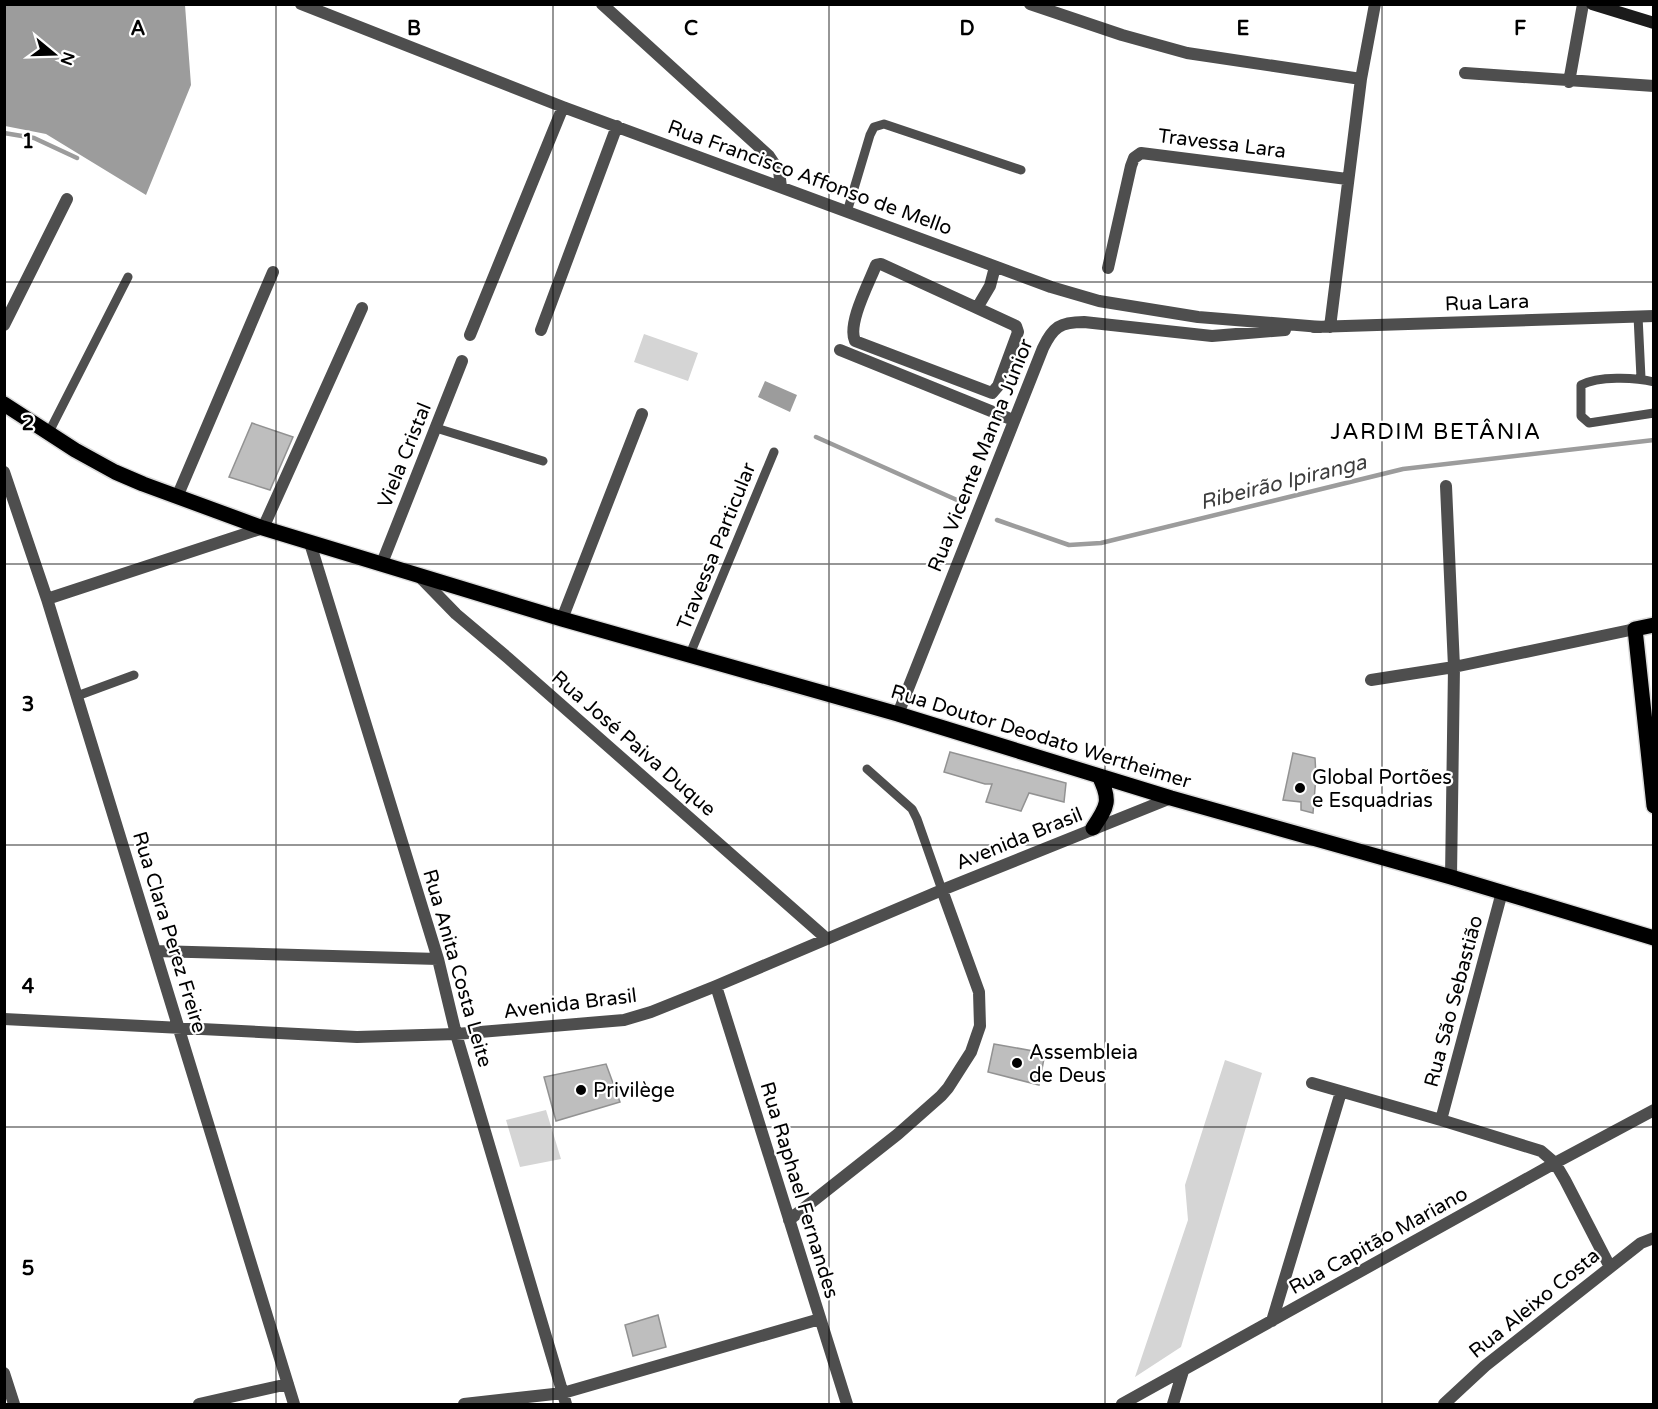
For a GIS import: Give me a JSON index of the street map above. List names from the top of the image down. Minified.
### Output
{"streets":{"main road":["Rua Doutor Deodato Wertheimer"],"street":["Travessa Lara","Rua Francisco Affonso de Mello","Rua Lara","Viela Cristal","Rua Vicente Manna Júnior","Rua José Paiva Duque","Avenida Brasil","Rua Clara Perez Freire","Rua Anita Costa Leite","Rua São Sebastião","Rua Raphael Fernandes","Rua Capitão Mariano","Rua Aleixo Costa"],"lane":["Travessa Particular"]},"crossings":[["Rua Francisco Affonso de Mello","Rua Lara"],["Rua Francisco Affonso de Mello","Rua Vicente Manna Júnior"],["Rua Lara","Rua Vicente Manna Júnior"],["Viela Cristal","Rua Doutor Deodato Wertheimer"],["Rua Vicente Manna Júnior","Rua Doutor Deodato Wertheimer"],["Travessa Particular","Rua Doutor Deodato Wertheimer"],["Rua Doutor Deodato Wertheimer","Rua José Paiva Duque"],["Rua Doutor Deodato Wertheimer","Avenida Brasil"],["Rua Doutor Deodato Wertheimer","Rua Anita Costa Leite"],["Rua Doutor Deodato Wertheimer","Rua São Sebastião"],["Rua José Paiva Duque","Avenida Brasil"],["Avenida Brasil","Rua Clara Perez Freire"],["Avenida Brasil","Rua Anita Costa Leite"],["Avenida Brasil","Rua Raphael Fernandes"]],"districts":["JARDIM BETÂNIA"],"water":["Ribeirão Ipiranga"],"places":["Global Portões e Esquadrias","Assembleia de Deus","Privilège"],"north":"right","grid":{"columns":["A","B","C","D","E","F"],"rows":["1","2","3","4","5"]}}
